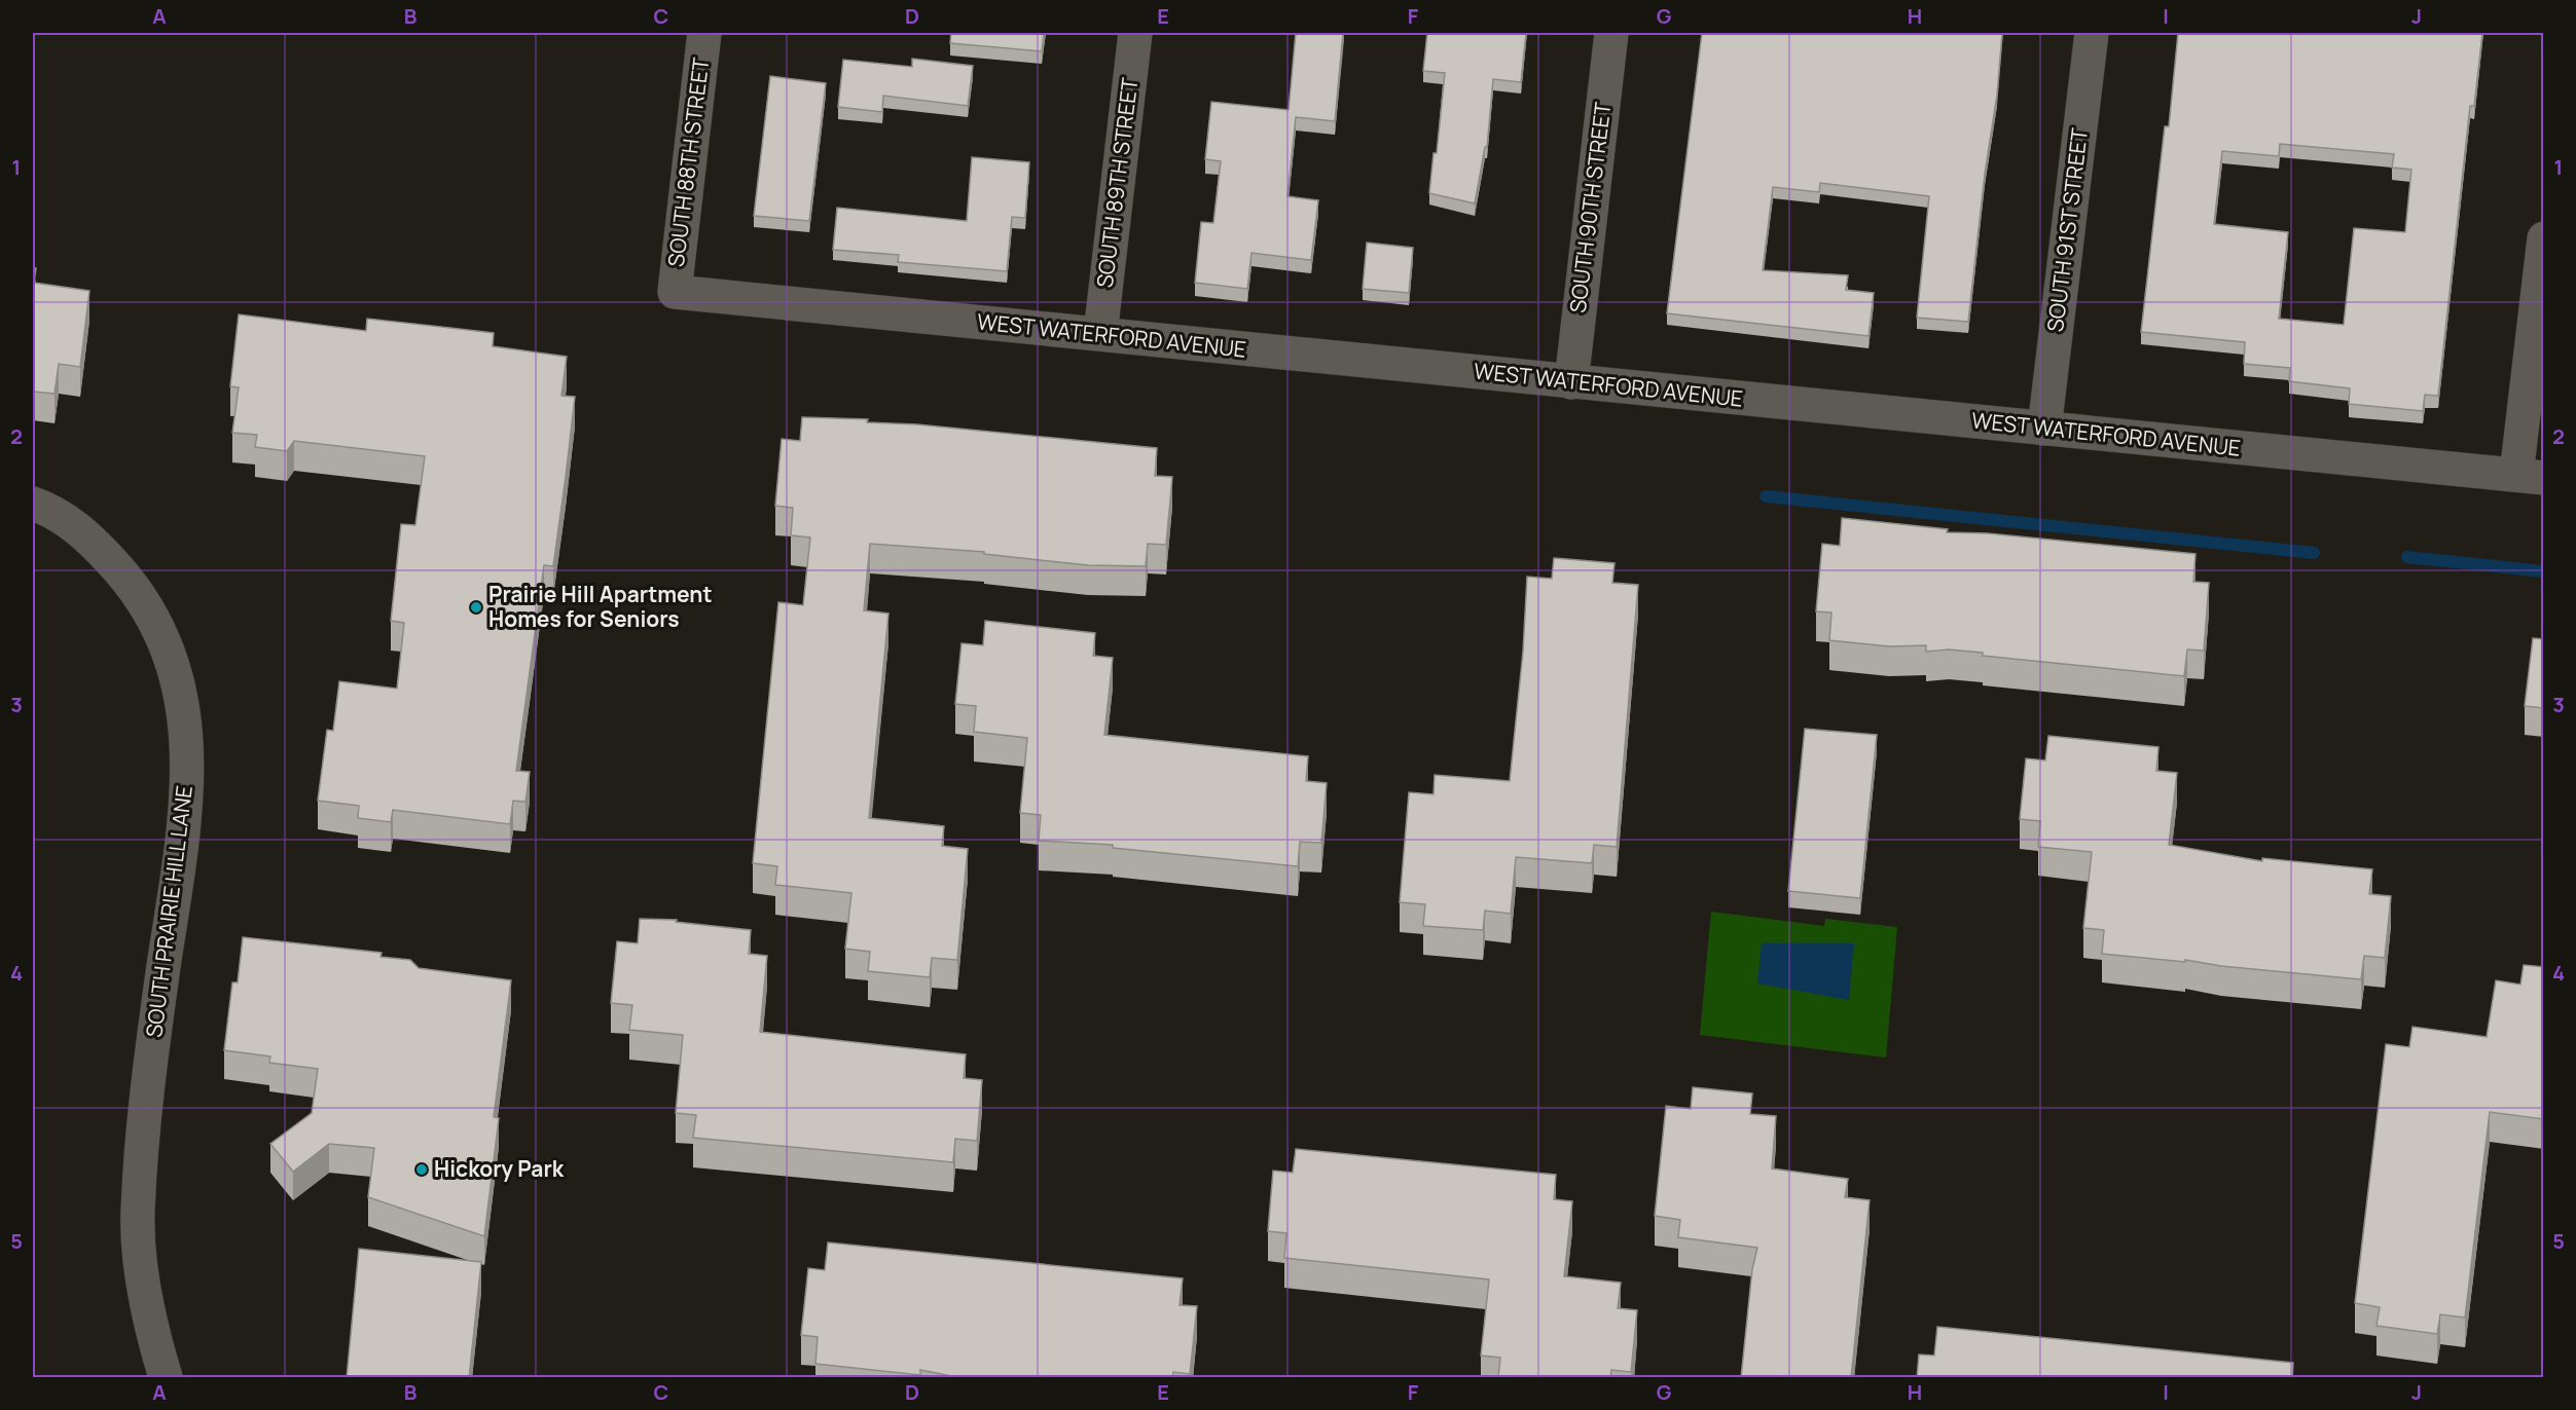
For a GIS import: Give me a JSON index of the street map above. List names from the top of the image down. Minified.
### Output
{"streets":{"street":["SOUTH 88TH STREET","SOUTH 89TH STREET","SOUTH 90TH STREET","SOUTH 91ST STREET","WEST WATERFORD AVENUE","SOUTH PRAIRIE HILL LANE"]},"crossings":[["SOUTH 88TH STREET","WEST WATERFORD AVENUE"],["SOUTH 89TH STREET","WEST WATERFORD AVENUE"],["SOUTH 90TH STREET","WEST WATERFORD AVENUE"],["SOUTH 91ST STREET","WEST WATERFORD AVENUE"]],"places":["Prairie Hill Apartment Homes for Seniors","Hickory Park"],"grid":{"columns":["A","B","C","D","E","F","G","H","I","J"],"rows":["1","2","3","4","5"]}}
